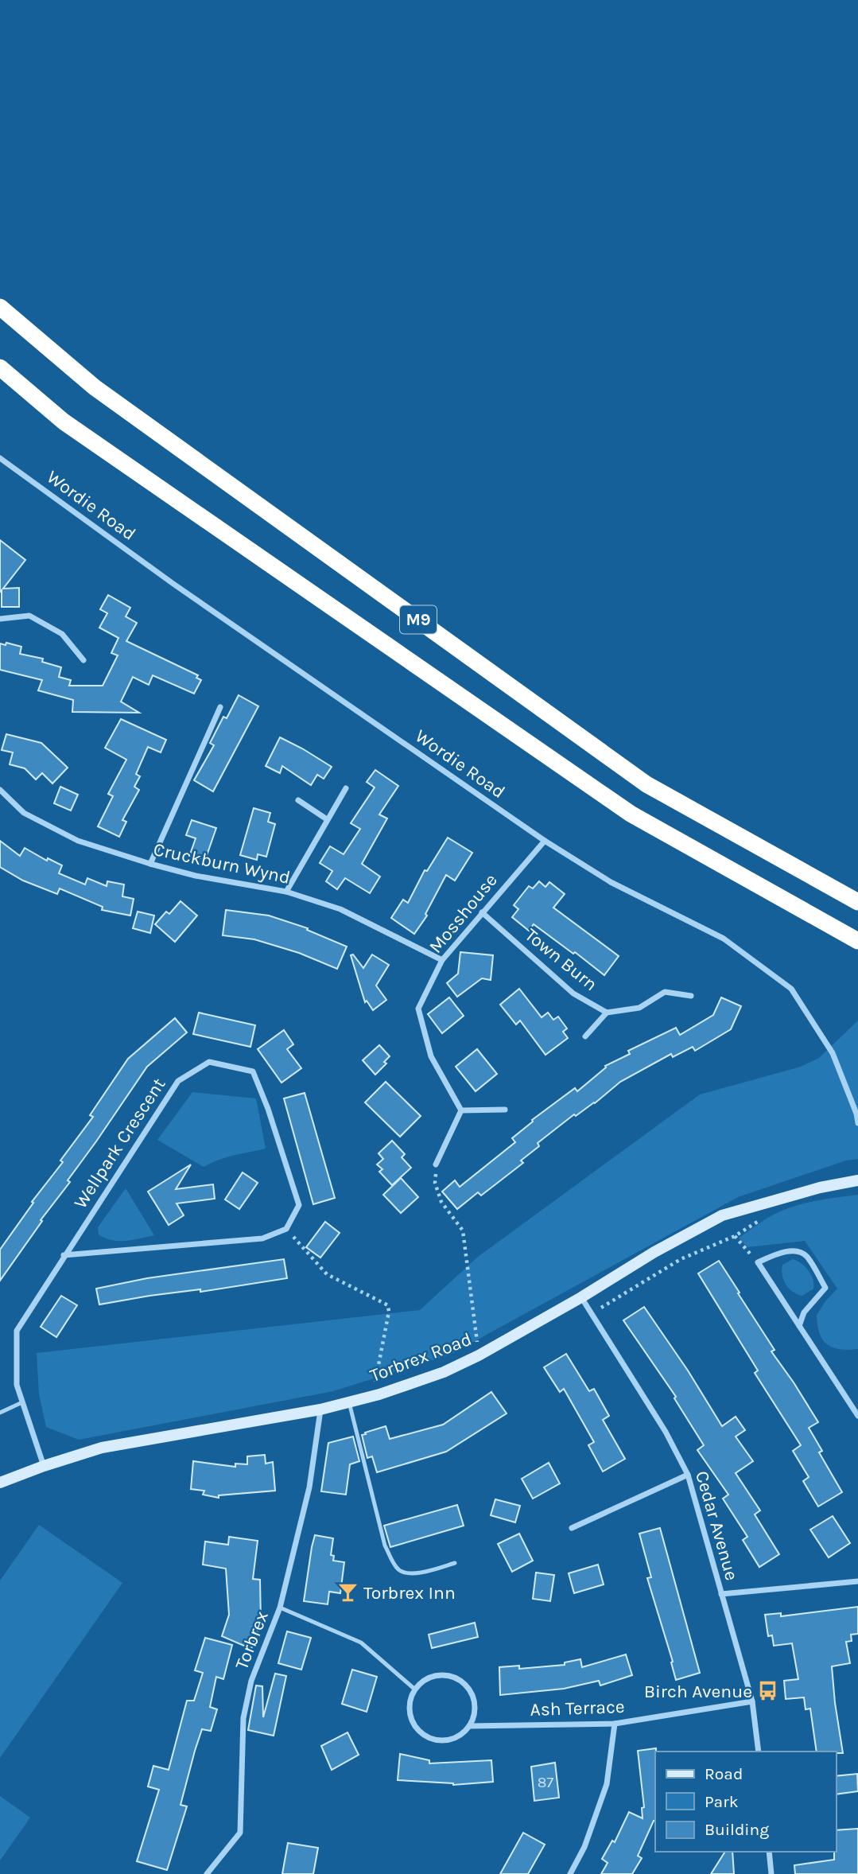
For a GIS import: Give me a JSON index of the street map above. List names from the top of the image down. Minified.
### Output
{"streets":{"highway":["M9"],"street":["Wordie Road","Cruckburn Wynd","Mosshouse","Town Burn","Wellpark Crescent","Torbrex Road","Cedar Avenue","Torbrex","Ash Terrace"]},"crossings":[["Wordie Road","Mosshouse"],["Cruckburn Wynd","Mosshouse"],["Mosshouse","Town Burn"],["Wellpark Crescent","Torbrex Road"],["Torbrex Road","Cedar Avenue"],["Torbrex Road","Torbrex"],["Cedar Avenue","Ash Terrace"]],"places":{"bar":["Torbrex Inn"],"bus stop":["Birch Avenue"]},"house_numbers":["87"],"legend":["Road","Park","Building"]}
